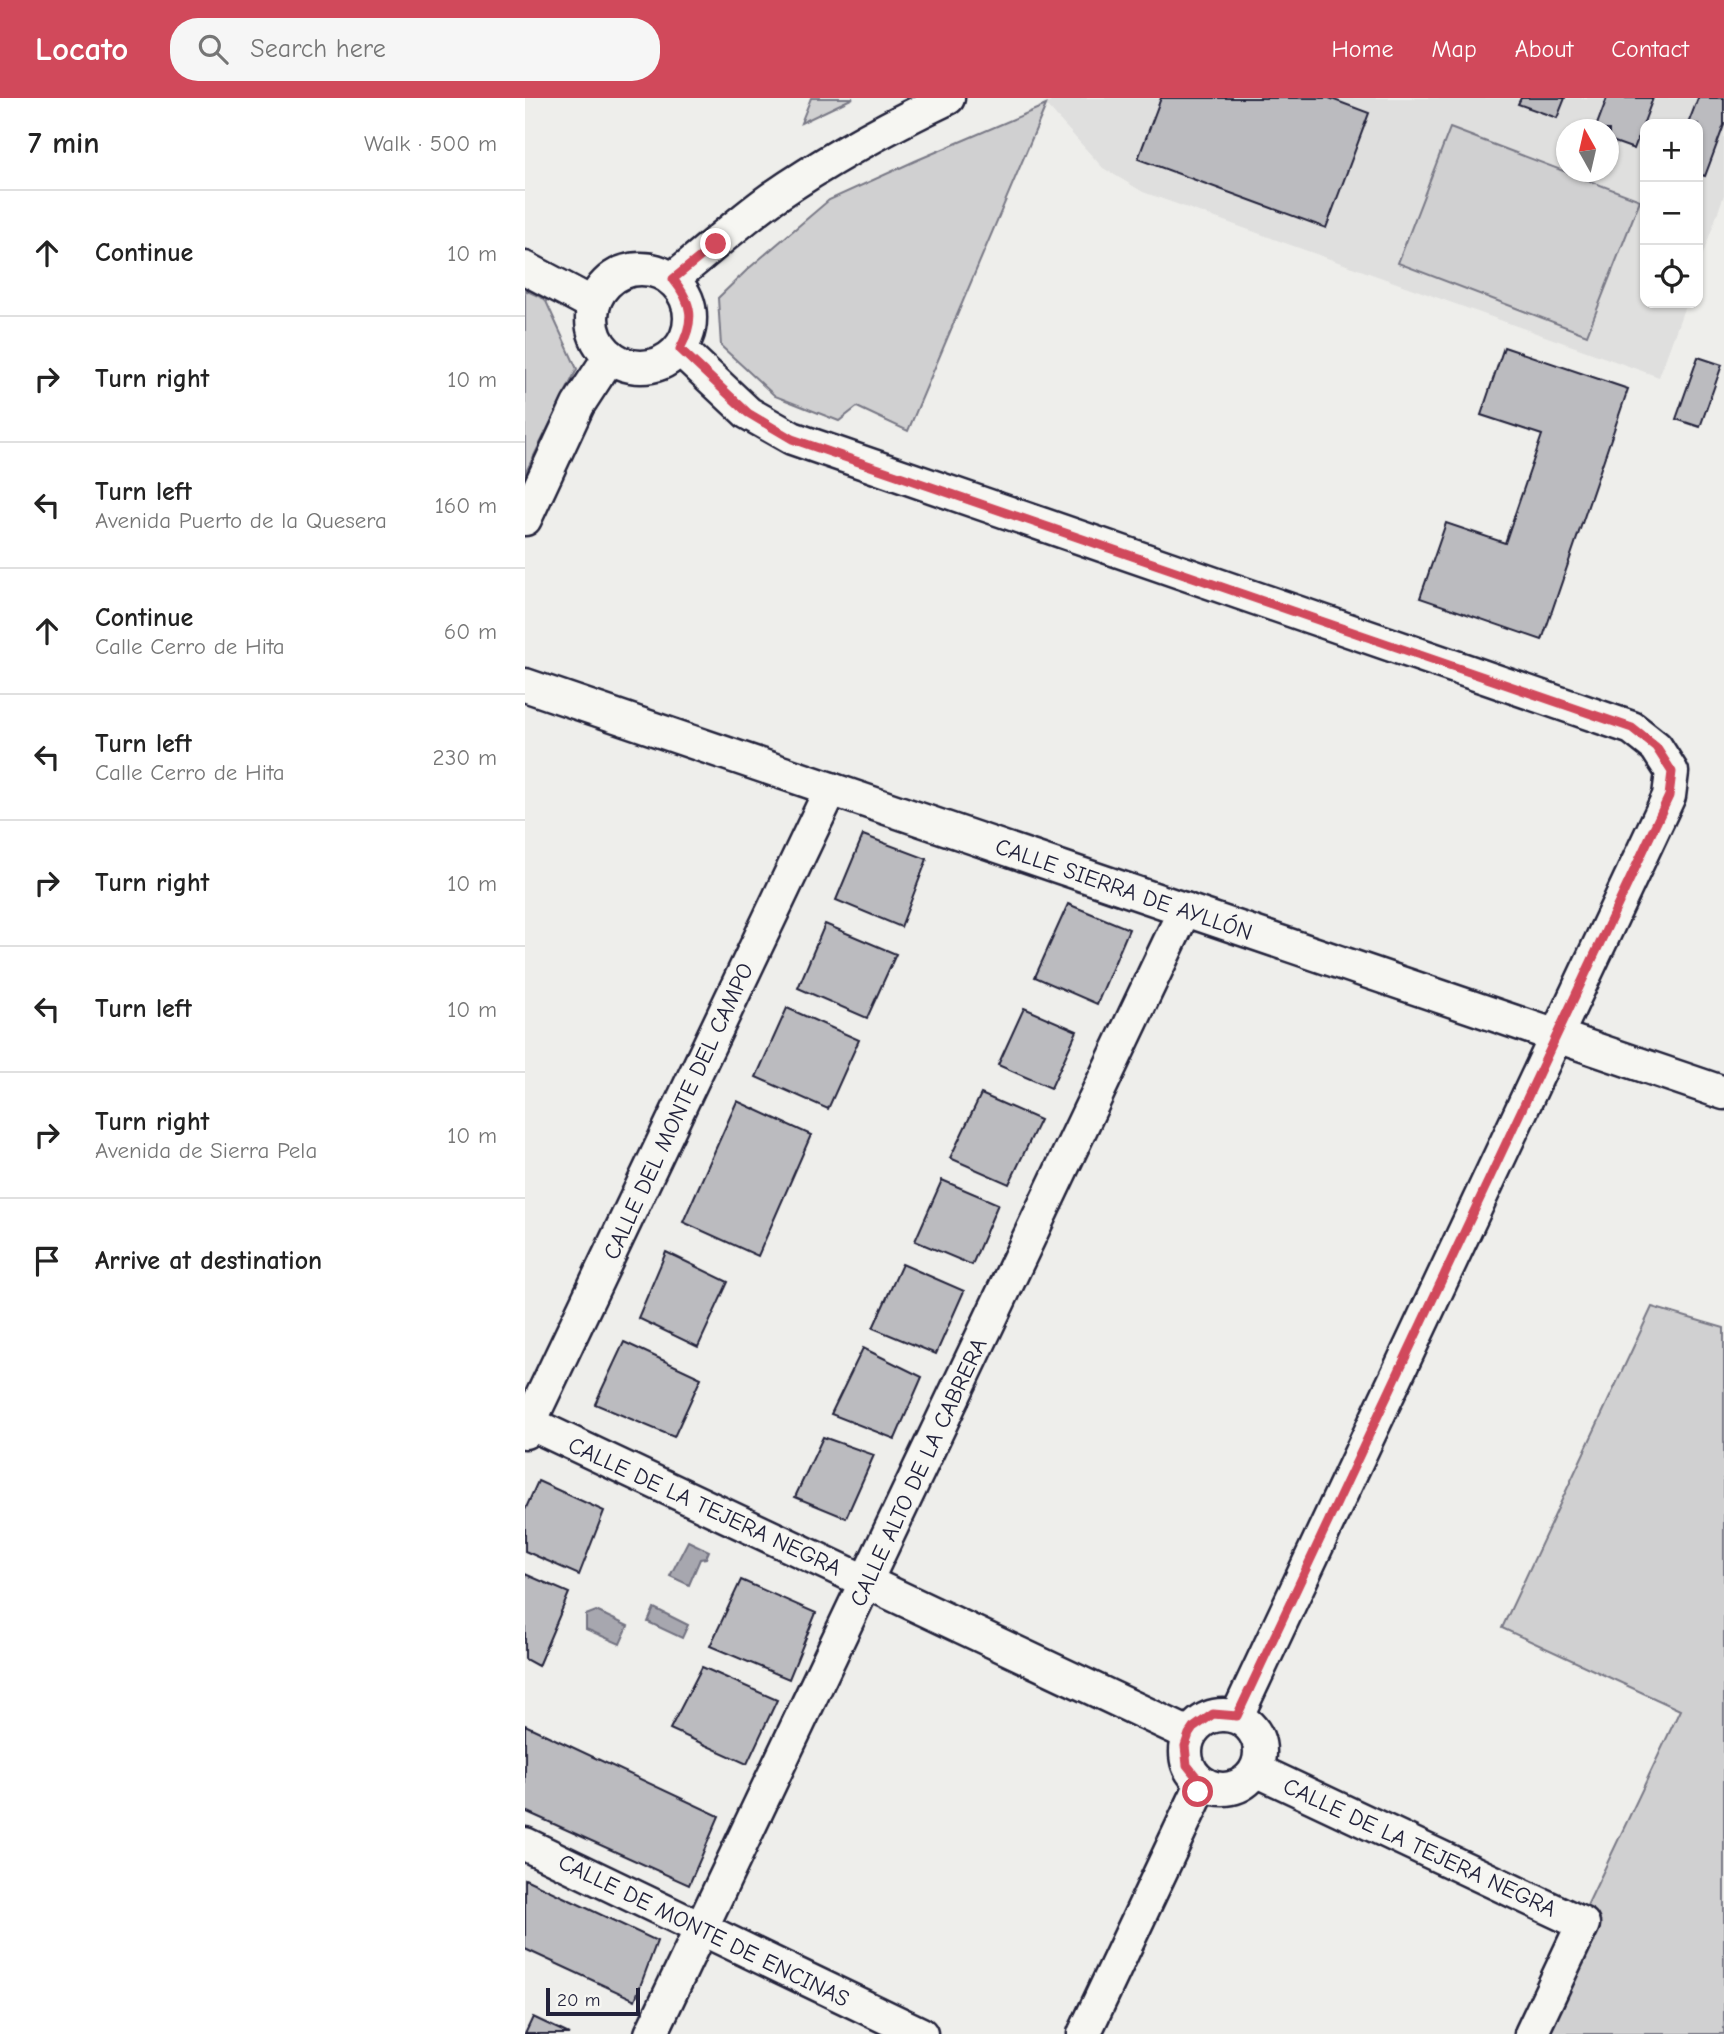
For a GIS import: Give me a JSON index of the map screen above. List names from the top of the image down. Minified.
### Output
{"streets":{"street":["CALLE SIERRA DE AYLLÓN","CALLE DEL MONTE DEL CAMPO","CALLE ALTO DE LA CABRERA","CALLE DE LA TEJERA NEGRA","CALLE DE MONTE DE ENCINAS"]},"crossings":[["CALLE SIERRA DE AYLLÓN","CALLE DEL MONTE DEL CAMPO"],["CALLE SIERRA DE AYLLÓN","CALLE ALTO DE LA CABRERA"],["CALLE DEL MONTE DEL CAMPO","CALLE DE LA TEJERA NEGRA"],["CALLE ALTO DE LA CABRERA","CALLE DE LA TEJERA NEGRA"],["CALLE ALTO DE LA CABRERA","CALLE DE MONTE DE ENCINAS"]],"scale_bar":"20 m","north":"top","page":{"header":"Locato","search":"Search here","nav":["Home","Map","About","Contact"],"heading":["7 min","Walk · 500 m"],"map_buttons":["+","−"],"list":[["Continue","10 m"],["Turn right","10 m"],["Turn left","Avenida Puerto de la Quesera","160 m"],["Continue","Calle Cerro de Hita","60 m"],["Turn left","Calle Cerro de Hita","230 m"],["Turn right","10 m"],["Turn left","10 m"],["Turn right","Avenida de Sierra Pela","10 m"],"Arrive at destination"],"scale":"20 m"}}
